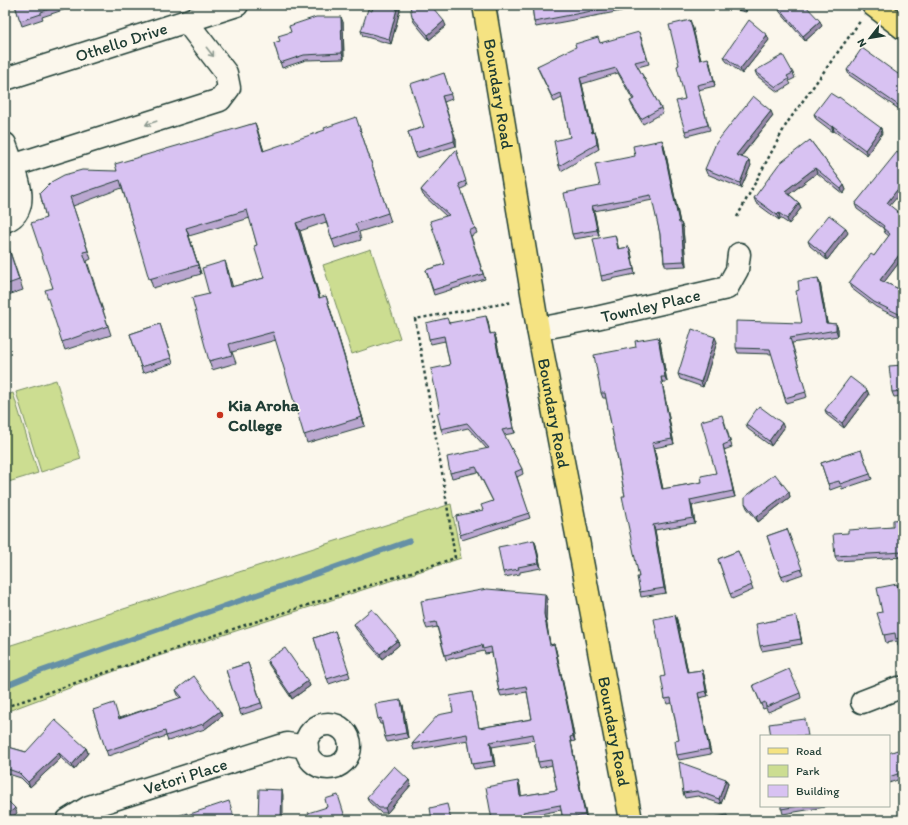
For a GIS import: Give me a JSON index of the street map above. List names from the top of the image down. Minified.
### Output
{"streets":{"main road":["Boundary Road"],"street":["Othello Drive","Townley Place","Vetori Place"]},"crossings":[["Boundary Road","Townley Place"]],"places":["Kia Aroha College"],"legend":["Road","Park","Building"],"north":"bottom left"}
